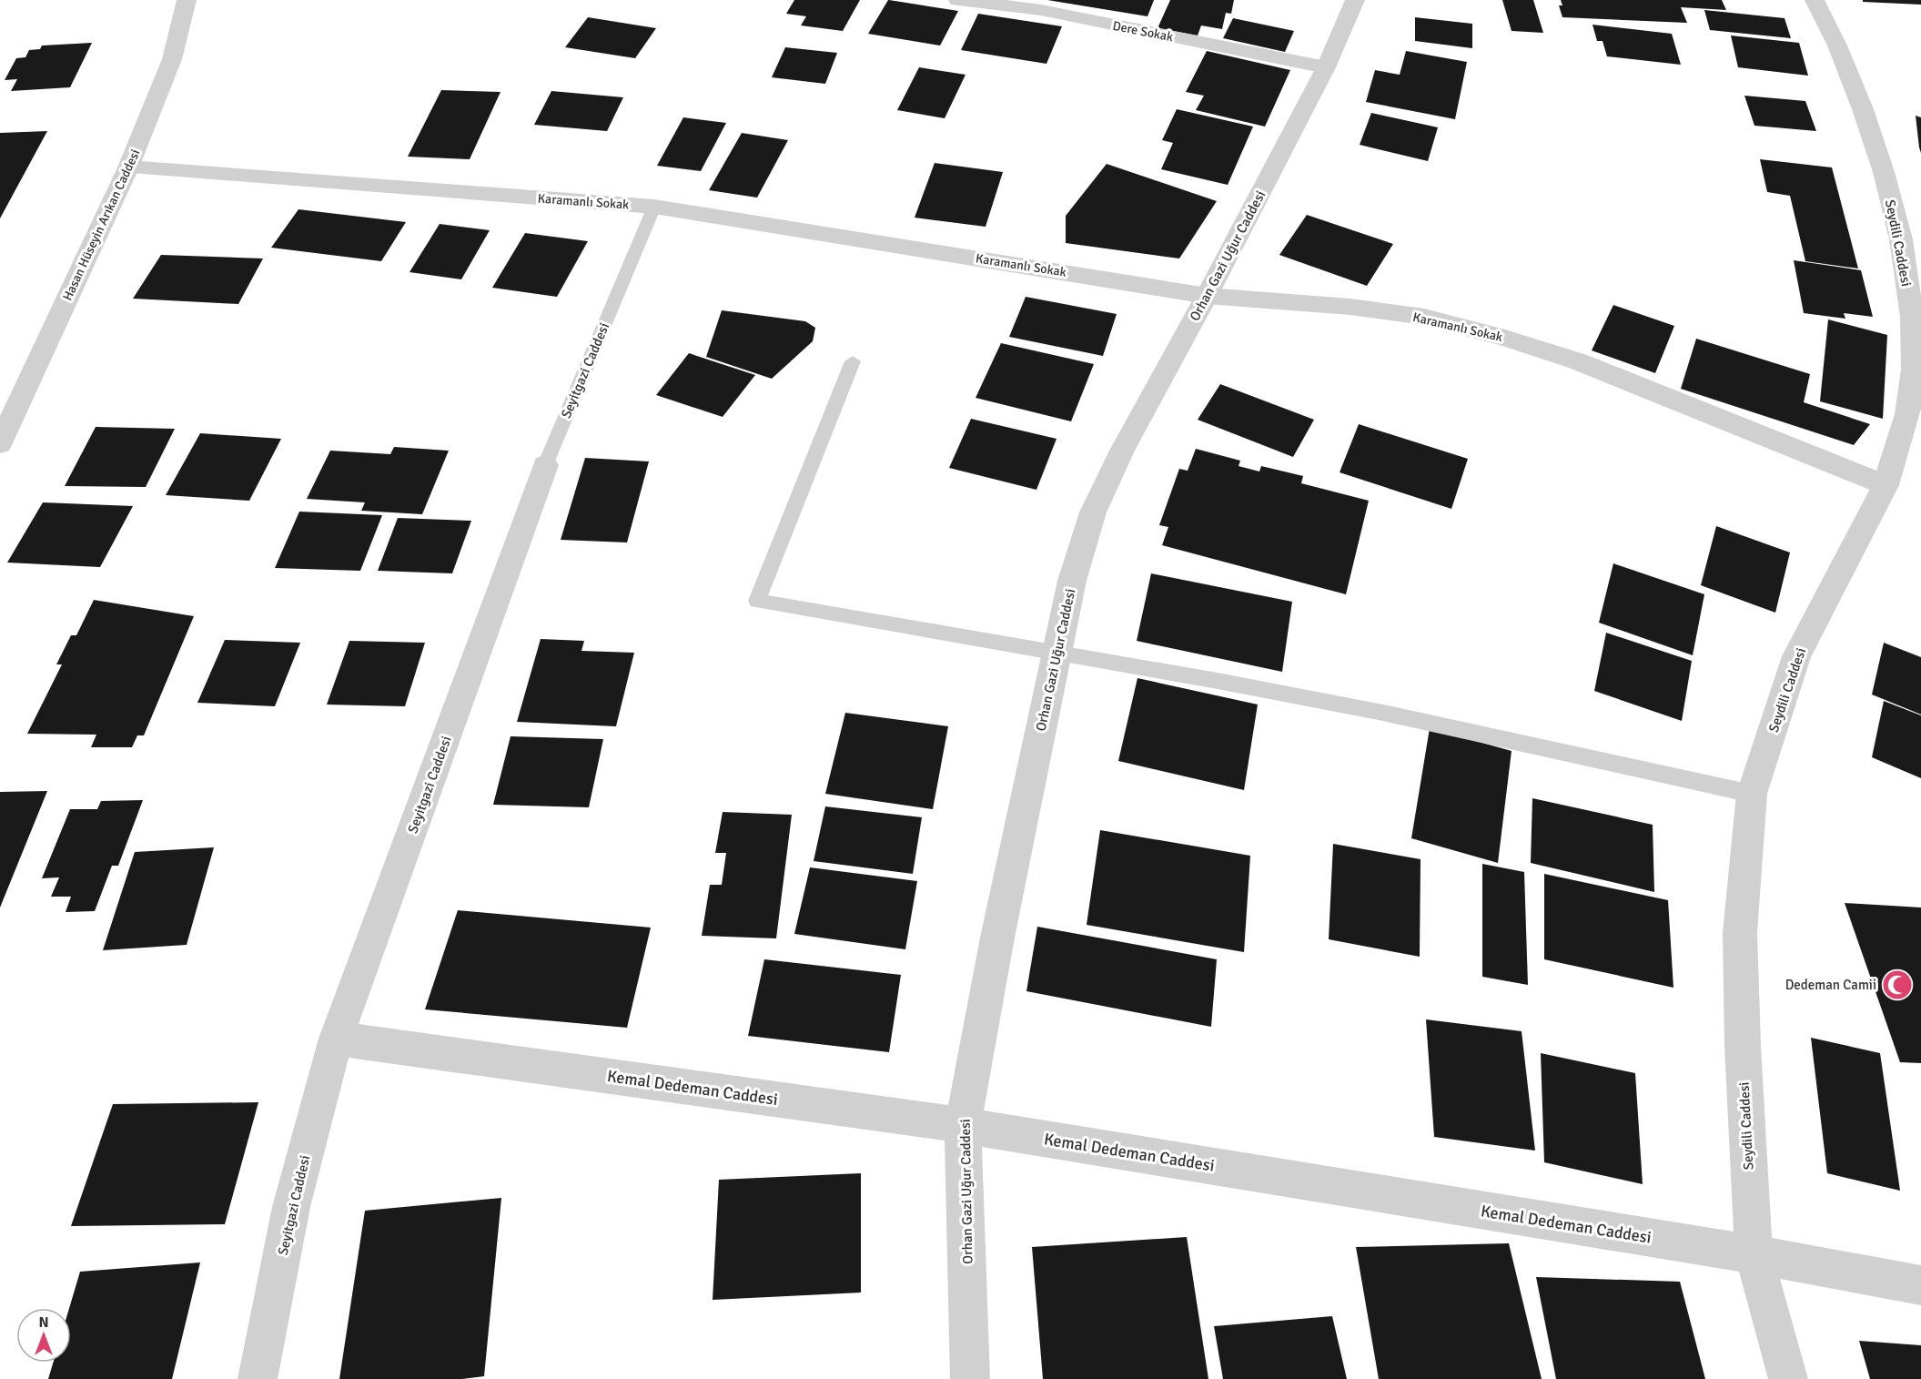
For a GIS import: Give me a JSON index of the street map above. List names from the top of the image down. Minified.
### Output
{"streets":{"street":["Dere Sokak","Karamanlı Sokak","Hasan Hüseyin Arıkan Caddesi","Seydili Caddesi","Orhan Gazi Uğur Caddesi","Seyitgazi Caddesi","Kemal Dedeman Caddesi"]},"crossings":[["Dere Sokak","Orhan Gazi Uğur Caddesi"],["Karamanlı Sokak","Hasan Hüseyin Arıkan Caddesi"],["Karamanlı Sokak","Seydili Caddesi"],["Karamanlı Sokak","Orhan Gazi Uğur Caddesi"],["Karamanlı Sokak","Seyitgazi Caddesi"],["Seydili Caddesi","Kemal Dedeman Caddesi"],["Orhan Gazi Uğur Caddesi","Kemal Dedeman Caddesi"],["Seyitgazi Caddesi","Kemal Dedeman Caddesi"]],"places":{"mosque":["Dedeman Camii"]},"north":"top"}
